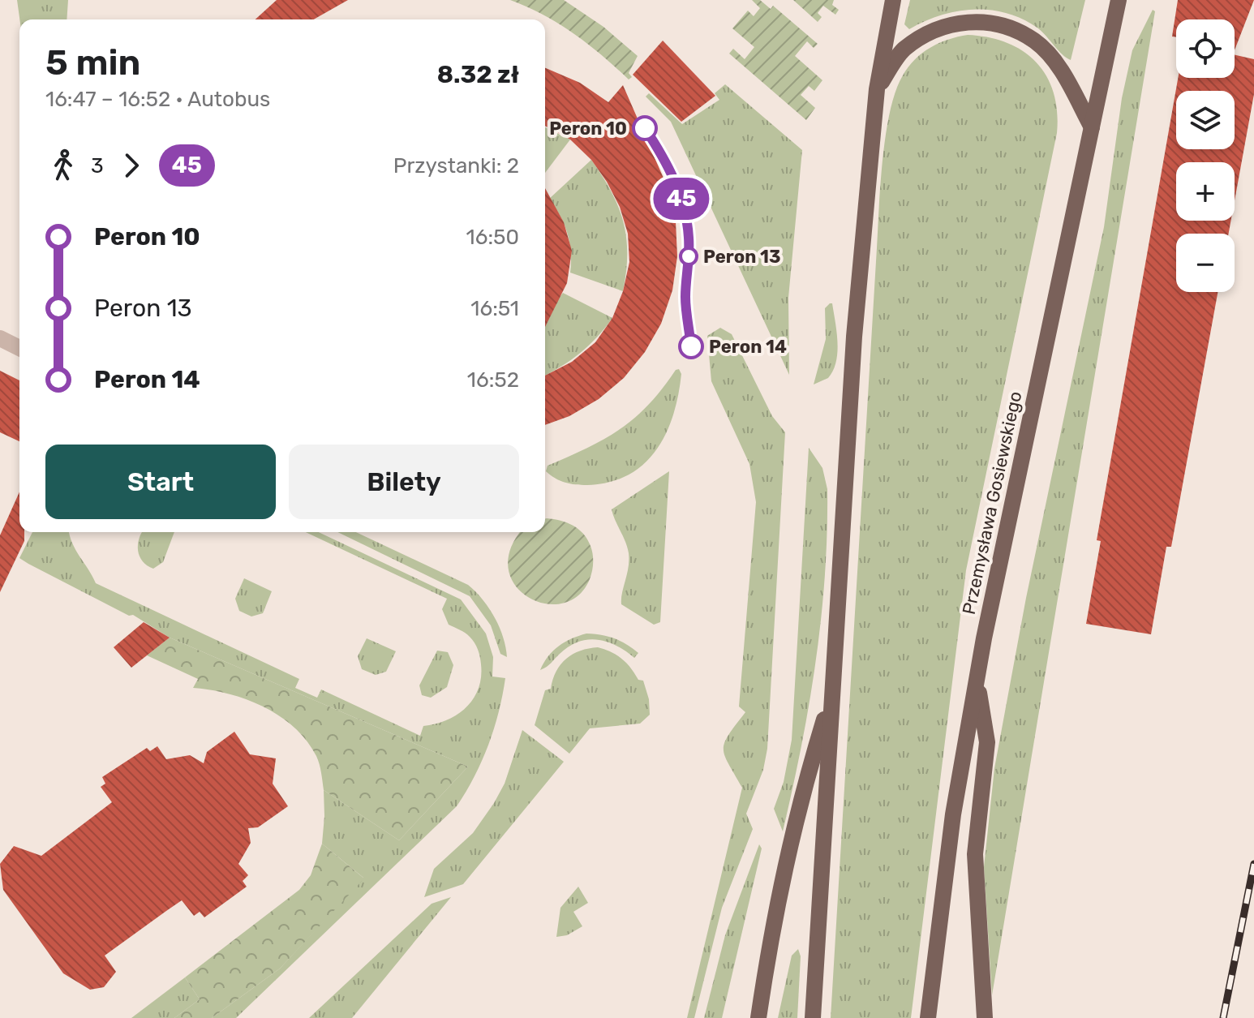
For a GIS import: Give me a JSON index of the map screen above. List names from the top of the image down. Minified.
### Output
{"streets":{"main road":["Przemysława Gosiewskiego"]},"places":["Peron 10","Peron 13","Peron 14"],"lines":["bus line 45"],"page":{"on_map":"45","map_buttons":["+","−"],"heading":["5 min","16:47 – 16:52 · Autobus","8.32 zł"],"legs":["3","45","Przystanki: 2"],"list":[{"name":"Peron 10","value":"16:50"},{"name":"Peron 13","value":"16:51"},{"name":"Peron 14","value":"16:52"}],"buttons":["Start","Bilety"]}}
